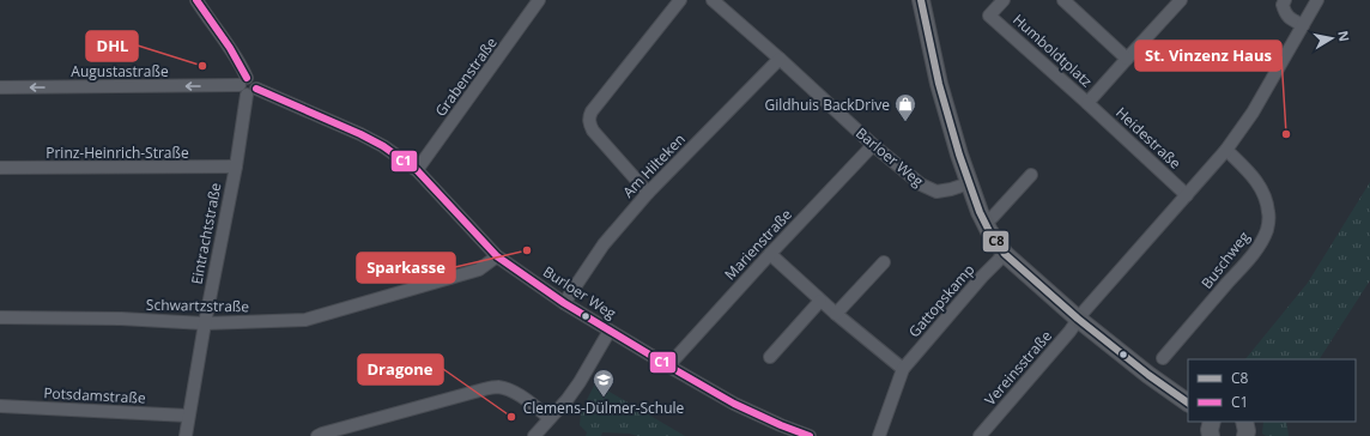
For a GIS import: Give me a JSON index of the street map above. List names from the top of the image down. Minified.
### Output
{"streets":{"street":["Humboldtplatz","Augustastraße","Grabenstraße","Heidestraße","Prinz-Heinrich-Straße","Barloer Weg","Am Hilteken","Eintrachtstraße","Marienstraße","Buschweg","Burloer Weg","Gattopskamp","Schwartzstraße","Vereinsstraße","Potsdamstraße"]},"crossings":[["Humboldtplatz","Heidestraße"],["Augustastraße","Eintrachtstraße"],["Augustastraße","Burloer Weg"],["Grabenstraße","Burloer Weg"],["Heidestraße","Vereinsstraße"],["Prinz-Heinrich-Straße","Eintrachtstraße"],["Barloer Weg","Am Hilteken"],["Barloer Weg","Marienstraße"],["Am Hilteken","Burloer Weg"],["Eintrachtstraße","Burloer Weg"],["Eintrachtstraße","Schwartzstraße"],["Eintrachtstraße","Potsdamstraße"],["Marienstraße","Burloer Weg"],["Buschweg","Vereinsstraße"],["Burloer Weg","Schwartzstraße"]],"one_way":["Augustastraße"],"places":{"other":["DHL","St. Vinzenz Haus","Sparkasse","Dragone"],"shop":["Gildhuis BackDrive"],"school or university":["Clemens-Dülmer-Schule"]},"lines":["transit line C8","transit line C1"],"legend":["C8","C1"],"north":"right"}
